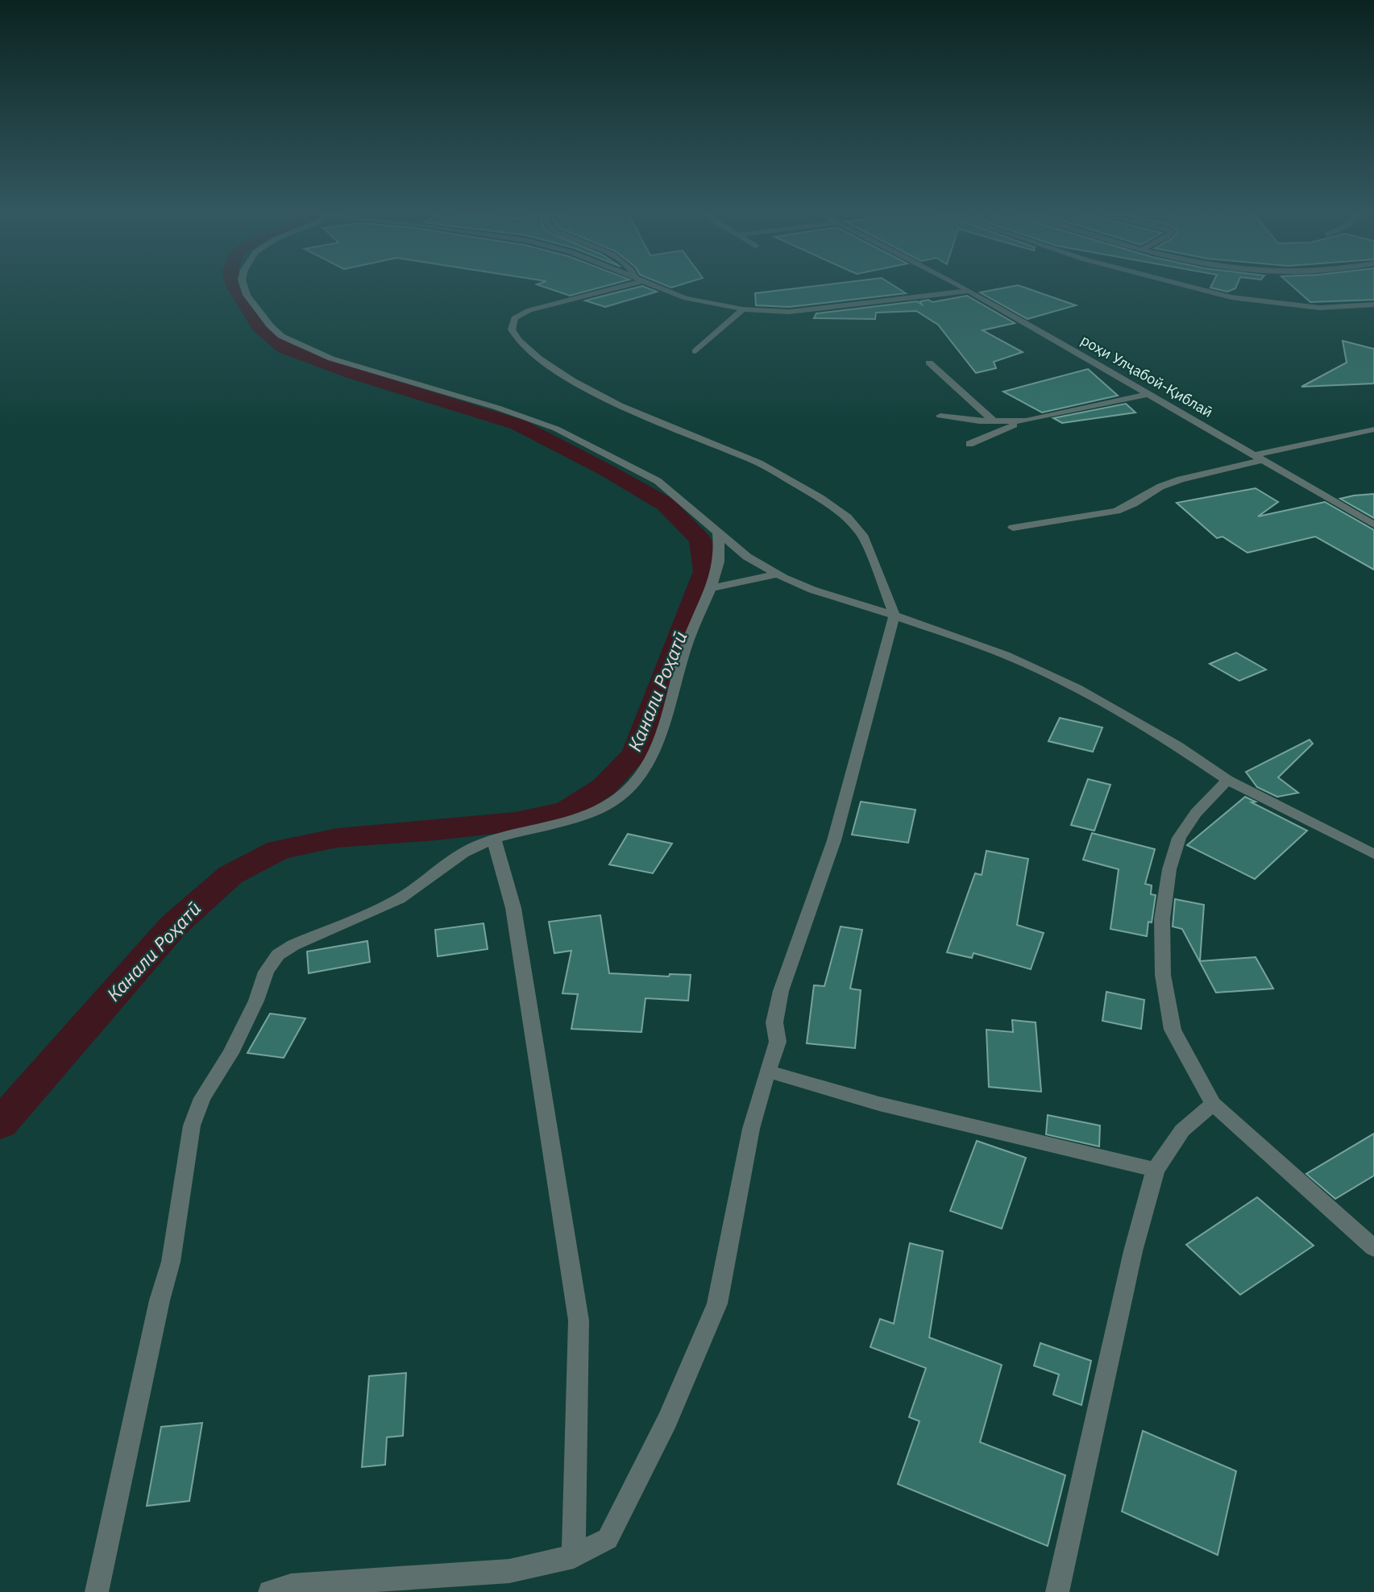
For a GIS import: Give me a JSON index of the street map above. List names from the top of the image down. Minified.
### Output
{"streets":{"street":["роҳи Улҷабой-Қиблаӣ"]},"water":["Канали Роҳатӣ"]}
